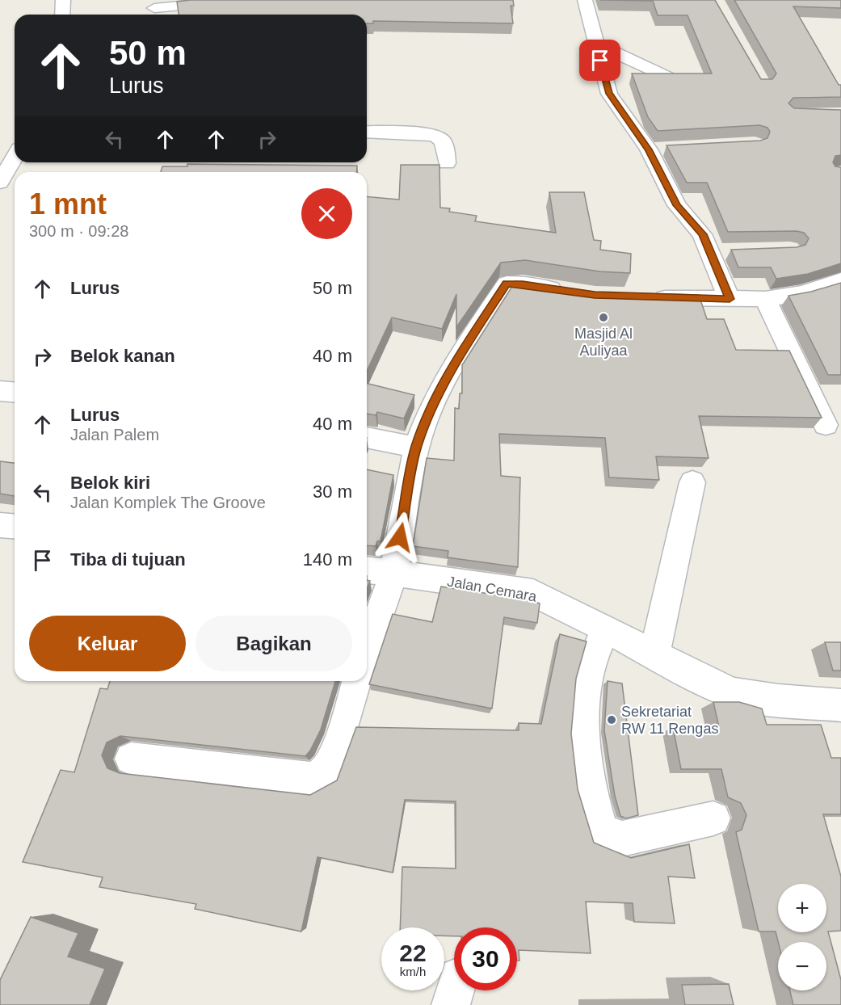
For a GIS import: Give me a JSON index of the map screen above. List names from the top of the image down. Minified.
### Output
{"streets":{"street":["Jalan Cemara"]},"places":["Masjid Al Auliyaa","Sekretariat RW 11 Rengas"],"page":{"turn":["50 m","Lurus"],"heading":["1 mnt","300 m · 09:28"],"list":[{"name":"Lurus","value":"50 m"},{"name":"Belok kanan","value":"40 m"},{"name":"Lurus","note":"Jalan Palem","value":"40 m"},{"name":"Belok kiri","note":"Jalan Komplek The Groove","value":"30 m"},{"name":"Tiba di tujuan","value":"140 m"}],"buttons":["Keluar","Bagikan"],"map_buttons":["+","−"],"speed":"22 km/h","limit":"30"}}
